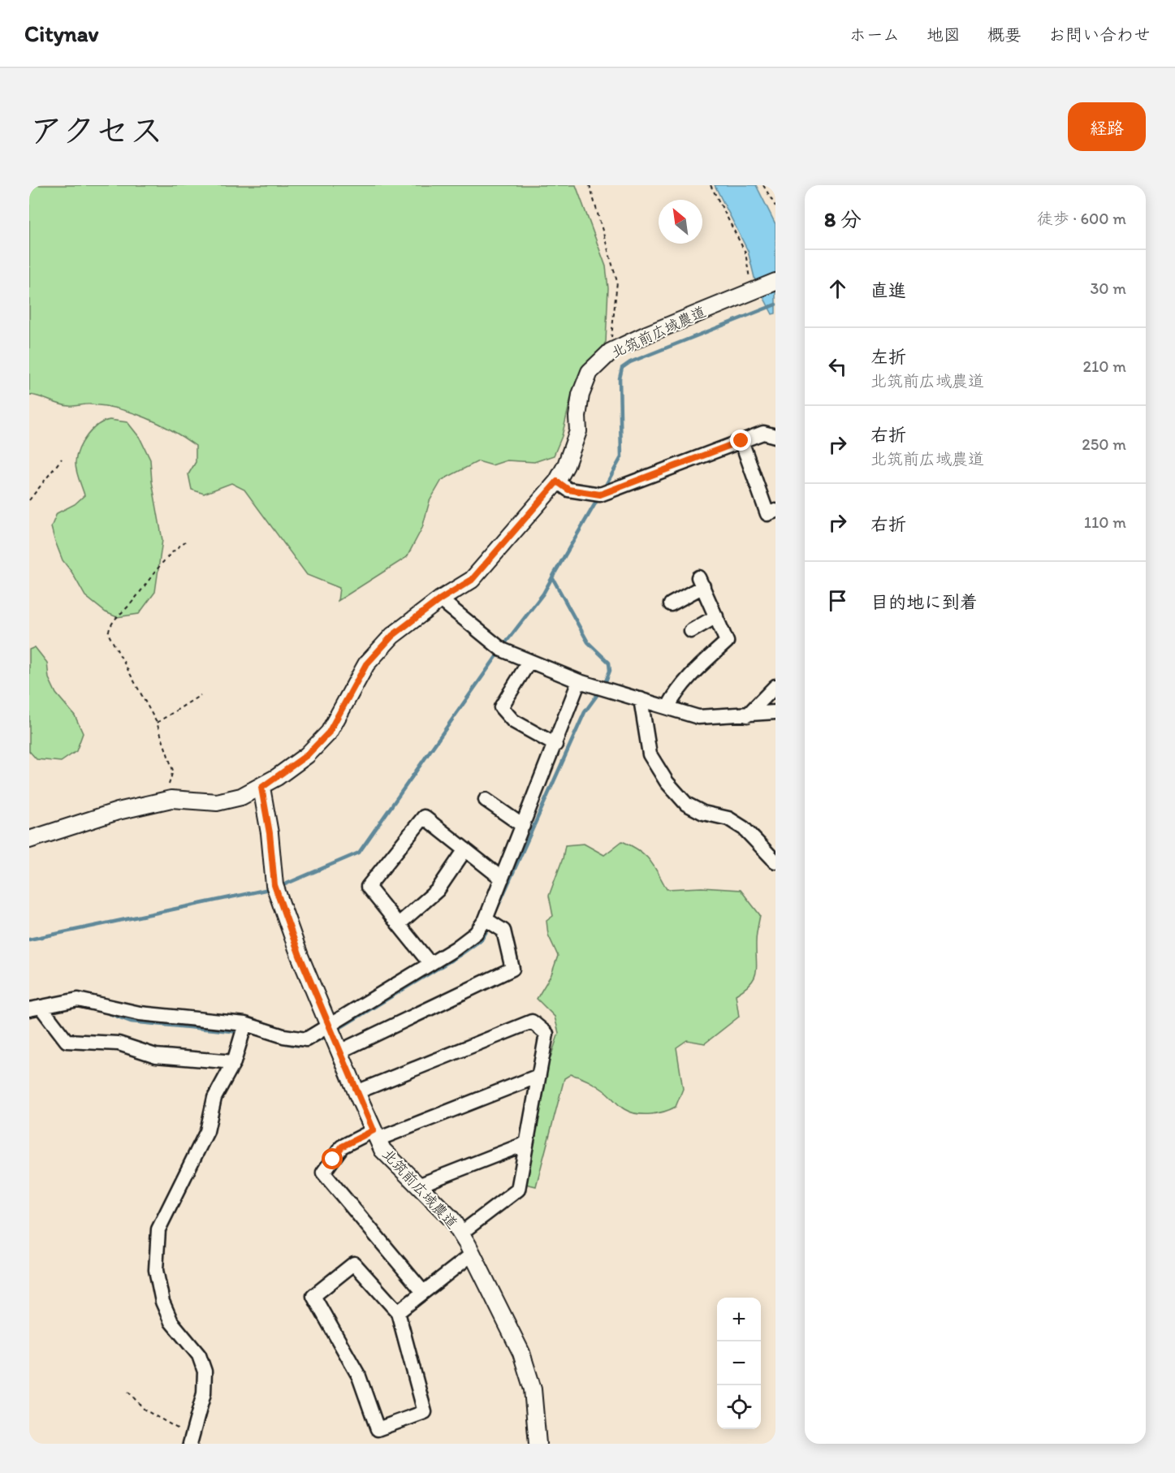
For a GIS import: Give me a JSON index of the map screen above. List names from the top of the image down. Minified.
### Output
{"streets":{"street":["北筑前広域農道"]},"north":"top left","page":{"header":"Citynav","nav":["ホーム","地図","概要","お問い合わせ"],"title":"アクセス","buttons":"経路","heading":["8 分","徒歩 · 600 m"],"list":[["直進","30 m"],["左折","北筑前広域農道","210 m"],["右折","北筑前広域農道","250 m"],["右折","110 m"],"目的地に到着"],"map_buttons":["+","−"]}}
